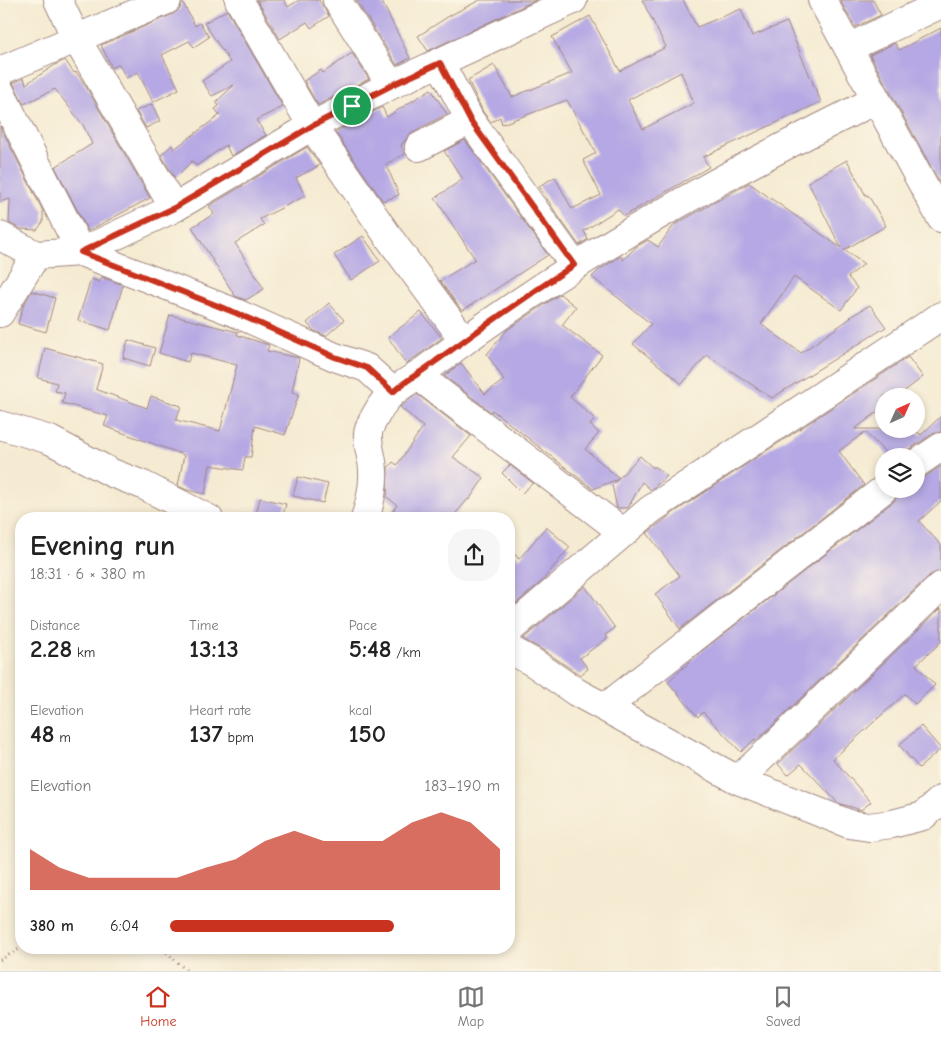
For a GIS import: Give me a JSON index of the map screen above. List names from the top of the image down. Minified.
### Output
{"north":"top right","page":{"heading":["Evening run","18:31 · 6 × 380 m"],"stats":[["Distance","2.28 km"],["Time","13:13"],["Pace","5:48 /km"],["Elevation","48 m"],["Heart rate","137 bpm"],["kcal","150"]],"chart":["Elevation","183–190 m"],"list":[{"name":"380 m","note":"6:04"}],"tabs":["Home","Map","Saved"]}}
